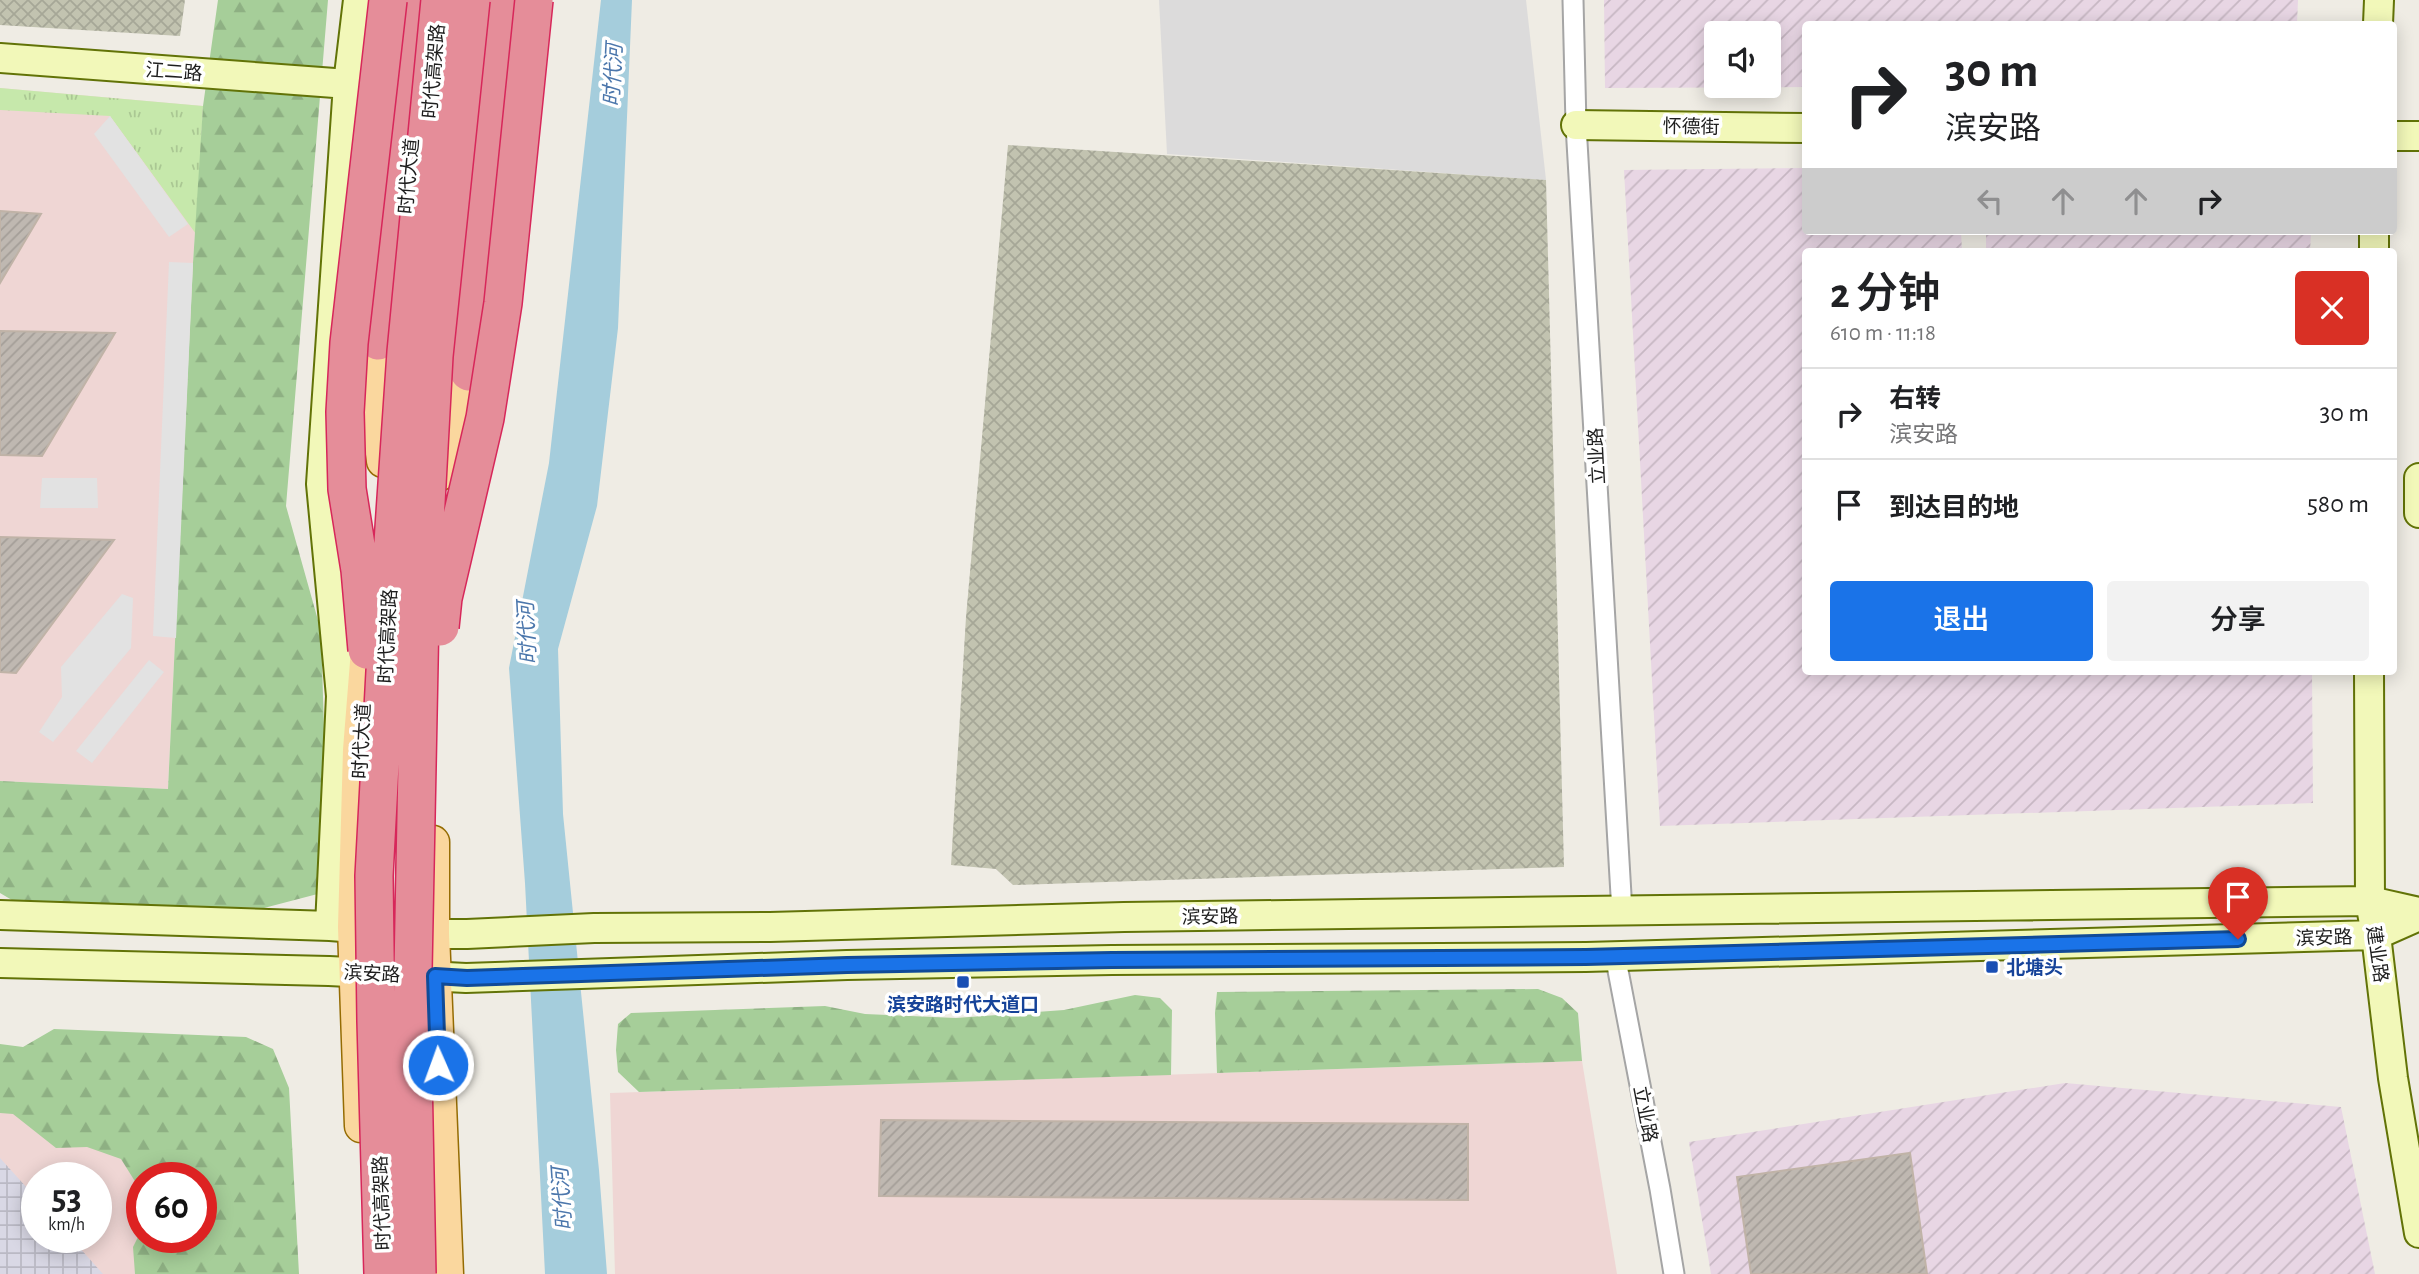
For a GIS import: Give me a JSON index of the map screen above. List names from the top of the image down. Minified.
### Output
{"streets":{"highway":["时代高架路"],"main road":["江二路","怀德街","时代大道","滨安路","建业路"],"street":["立业路"]},"crossings":[["怀德街","立业路"],["时代大道","滨安路"],["立业路","滨安路"],["滨安路","建业路"]],"water":["时代河"],"places":{"transit":["北塘头","滨安路时代大道口"]},"page":{"turn":["30 m","滨安路"],"heading":["2 分钟","610 m · 11:18"],"list":[{"name":"右转","note":"滨安路","value":"30 m"},{"name":"到达目的地","value":"580 m"}],"buttons":["退出","分享"],"speed":"53 km/h","limit":"60"}}
